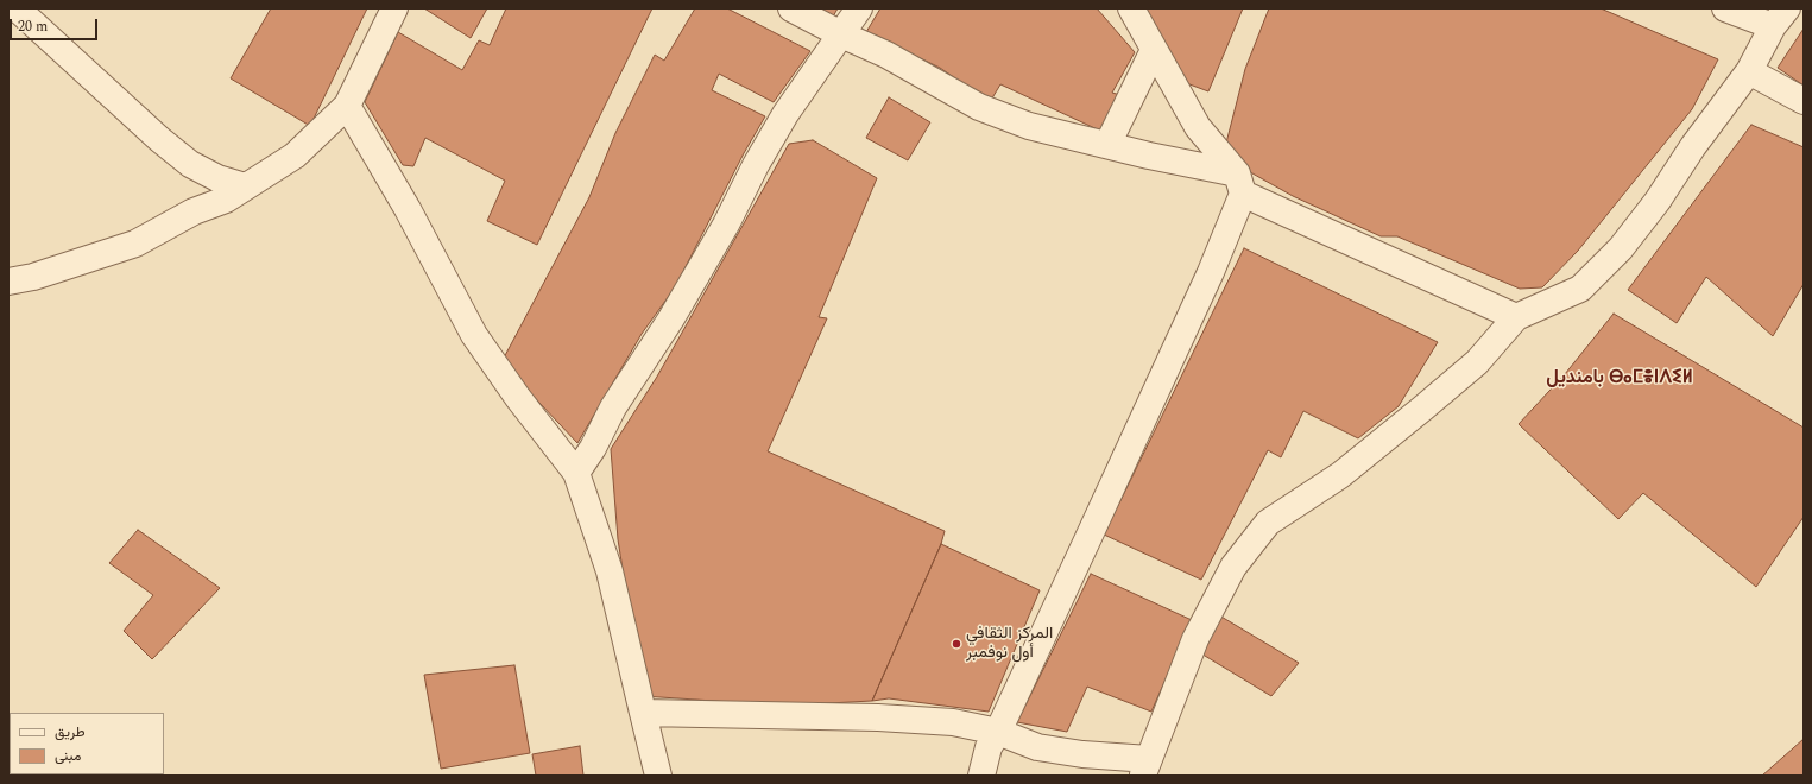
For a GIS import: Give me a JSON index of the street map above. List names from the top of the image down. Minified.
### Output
{"districts":["بامنديل ⴱⴰⵎⴻⵏⴷⵉⵍ"],"places":["المركز الثقافي أول نوفمبر"],"legend":["طريق","مبنى"],"scale_bar":"20 m"}
